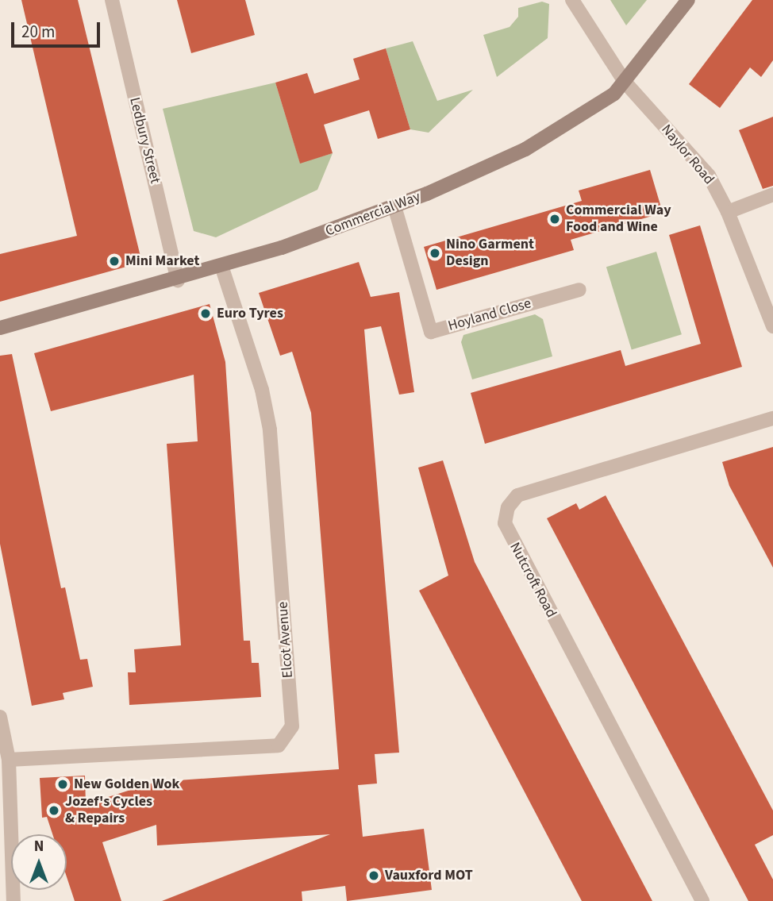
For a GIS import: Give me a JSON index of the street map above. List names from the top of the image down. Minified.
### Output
{"streets":{"street":["Ledbury Street","Naylor Road","Commercial Way","Hoyland Close","Nutcroft Road","Elcot Avenue"]},"crossings":[["Ledbury Street","Commercial Way"],["Naylor Road","Commercial Way"],["Commercial Way","Hoyland Close"],["Commercial Way","Elcot Avenue"]],"places":["Commercial Way Food and Wine","Nino Garment Design","Mini Market","Euro Tyres","New Golden Wok","Jozef's Cycles & Repairs","Vauxford MOT"],"scale_bar":"20 m","north":"top"}
